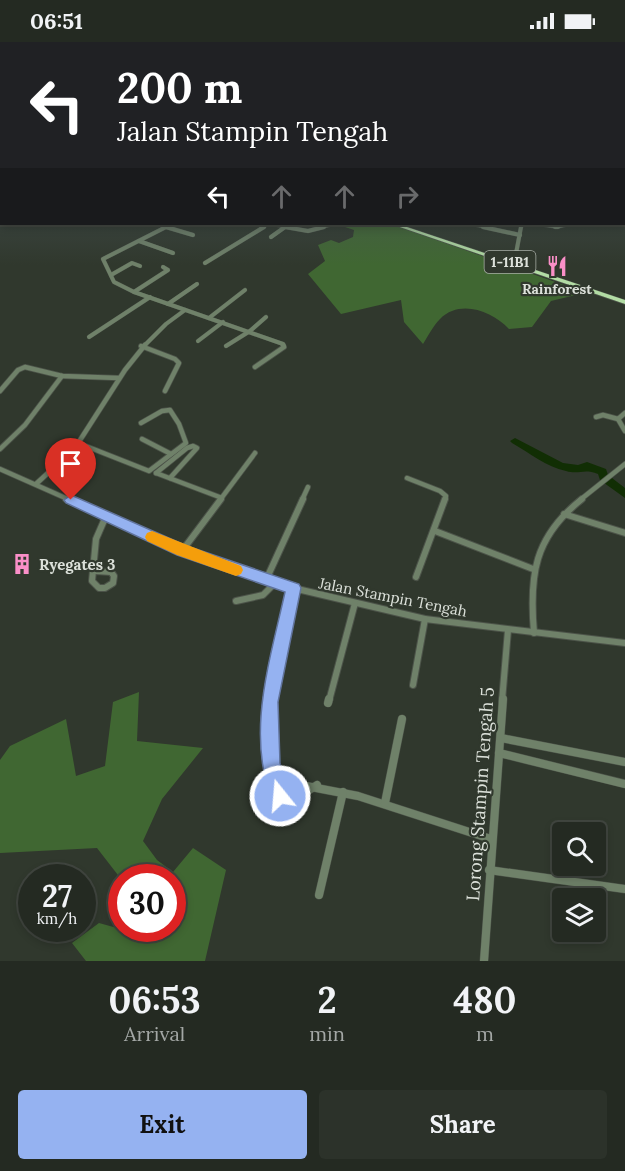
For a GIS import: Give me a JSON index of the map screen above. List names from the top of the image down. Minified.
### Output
{"streets":{"highway":["1-11B1"],"street":["Jalan Stampin Tengah","Lorong Stampin Tengah 5"]},"crossings":[["Jalan Stampin Tengah","Lorong Stampin Tengah 5"]],"places":{"restaurant":["Rainforest"],"building":["Ryegates 3"]},"page":{"status":"06:51","turn":["200 m","Jalan Stampin Tengah"],"speed":"27 km/h","limit":"30","eta":["06:53","Arrival","2","min","480","m"],"buttons":["Exit","Share"]}}
